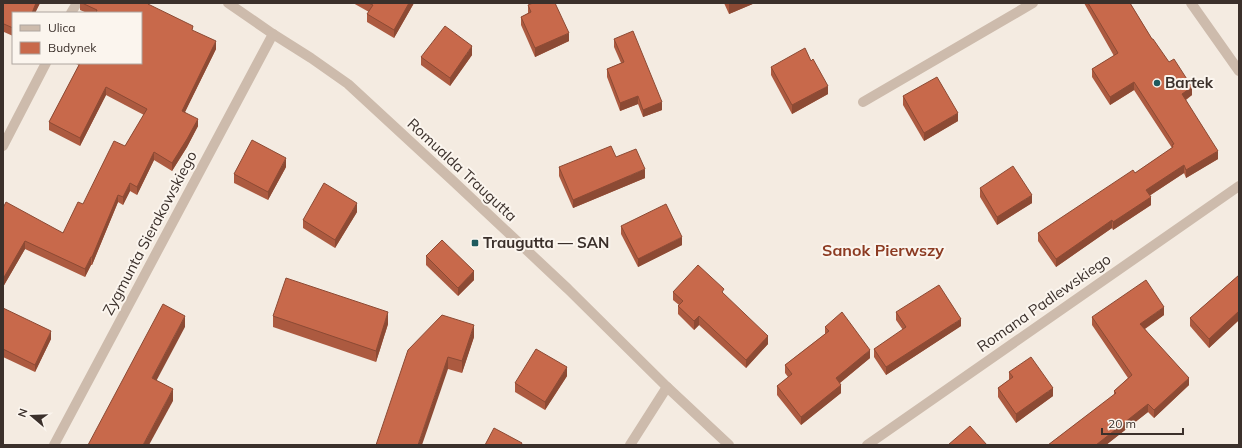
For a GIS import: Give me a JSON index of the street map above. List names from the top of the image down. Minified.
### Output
{"streets":{"street":["Romualda Traugutta","Zygmunta Sierakowskiego","Romana Padlewskiego"]},"crossings":[["Romualda Traugutta","Zygmunta Sierakowskiego"]],"districts":["Sanok Pierwszy"],"places":{"other":["Bartek"],"transit":["Traugutta — SAN"]},"legend":["Ulica","Budynek"],"scale_bar":"20 m","north":"left"}
